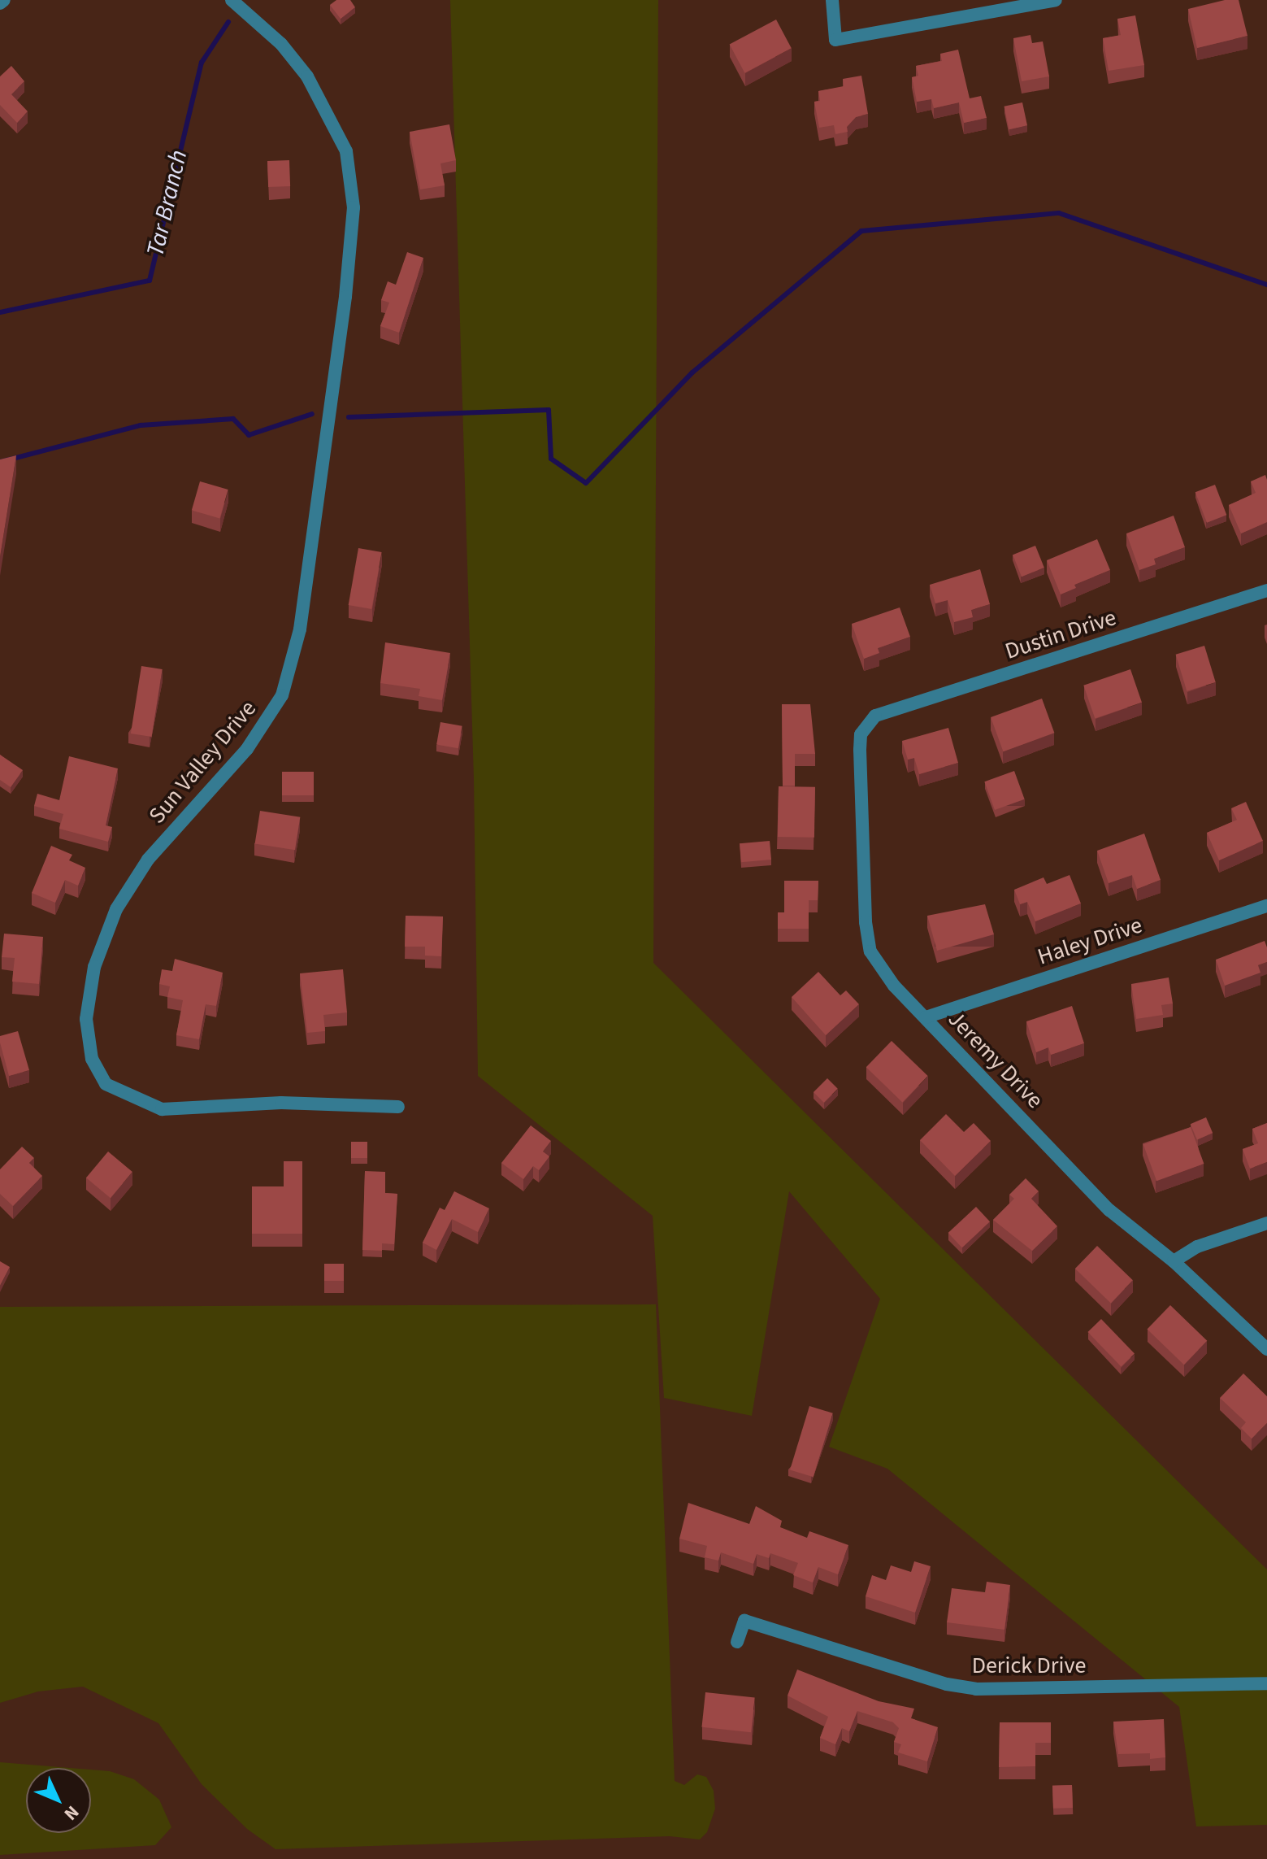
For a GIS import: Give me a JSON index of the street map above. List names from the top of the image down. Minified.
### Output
{"streets":{"street":["Dustin Drive","Sun Valley Drive","Haley Drive","Jeremy Drive","Derick Drive"]},"crossings":[["Dustin Drive","Jeremy Drive"],["Haley Drive","Jeremy Drive"]],"water":["Tar Branch"],"north":"bottom right"}
